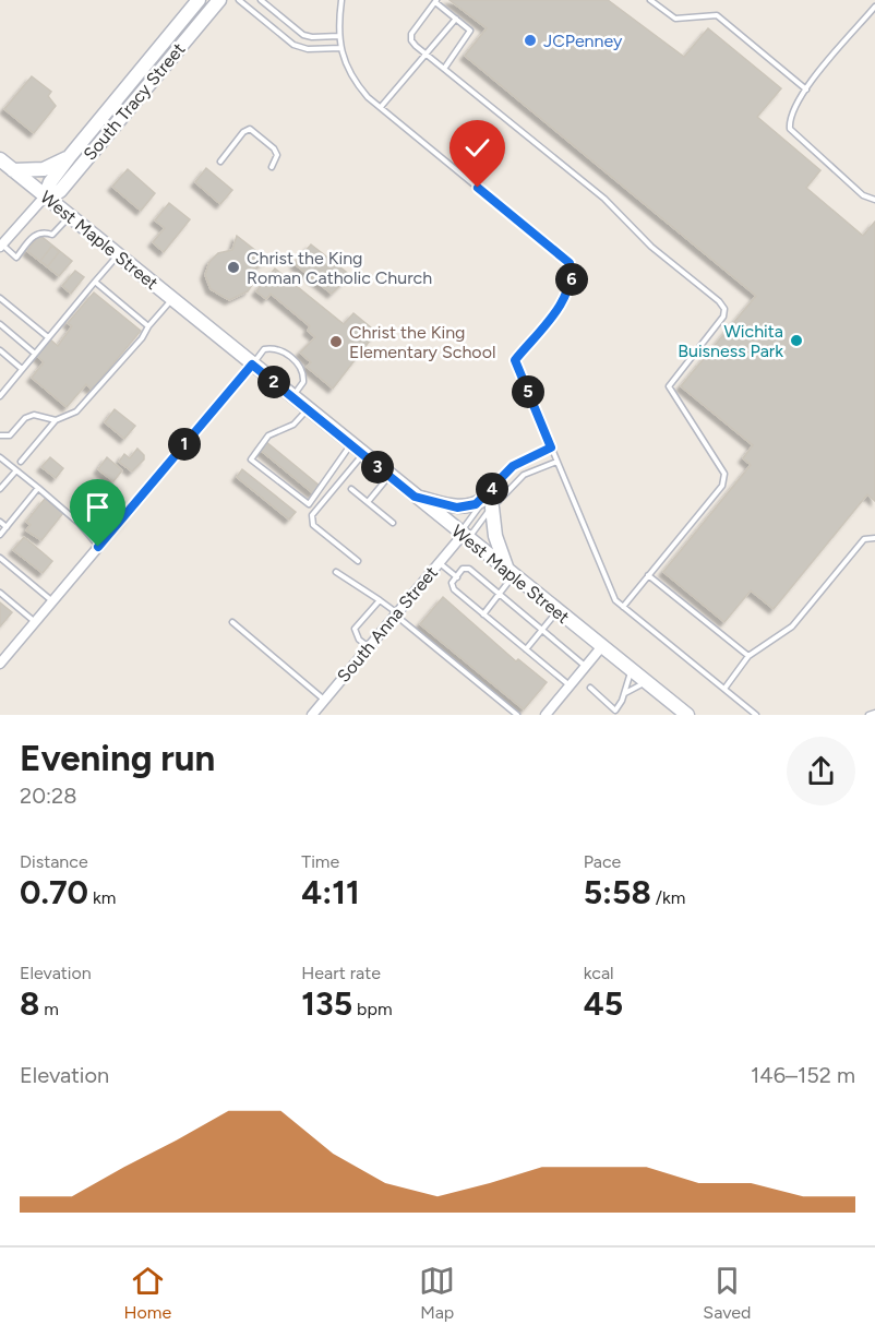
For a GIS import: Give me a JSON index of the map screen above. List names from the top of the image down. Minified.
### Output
{"streets":{"main road":["South Tracy Street","West Maple Street"],"street":["South Anna Street"]},"crossings":[["South Tracy Street","West Maple Street"],["West Maple Street","South Anna Street"]],"places":["JCPenney","Christ the King Roman Catholic Church","Wichita Buisness Park","Christ the King Elementary School"],"page":{"pins":["6","2","5","1","3","4"],"heading":["Evening run","20:28"],"stats":[["Distance","0.70 km"],["Time","4:11"],["Pace","5:58 /km"],["Elevation","8 m"],["Heart rate","135 bpm"],["kcal","45"]],"chart":["Elevation","146–152 m"],"tabs":["Home","Map","Saved"]}}
